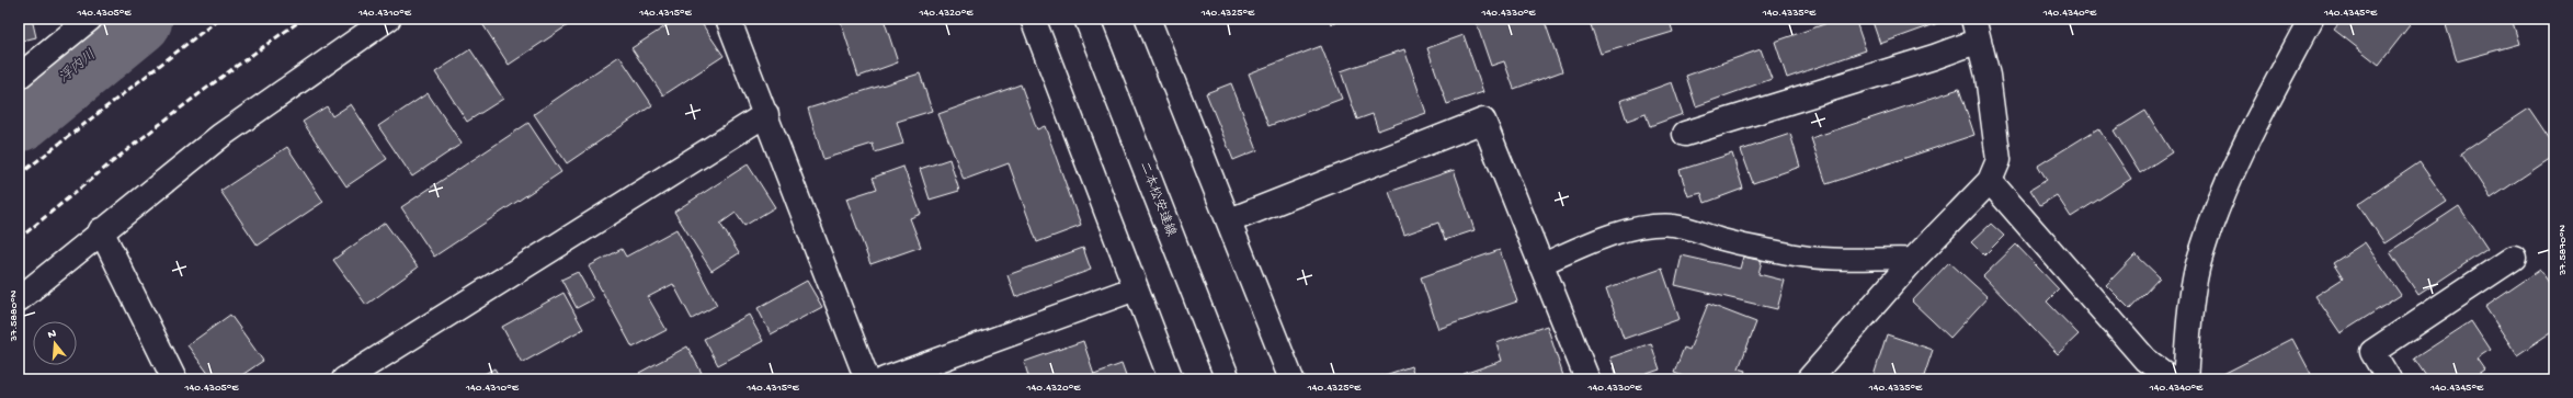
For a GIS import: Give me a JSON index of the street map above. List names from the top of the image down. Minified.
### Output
{"streets":{"street":["二本松安達線"]},"water":["浮内川"],"north":"top","coordinates":["140.4305°E","140.4310°E","140.4315°E","140.4320°E","140.4325°E","140.4330°E","140.4335°E","140.4340°E","140.4345°E","37.5870°N","37.5880°N"]}
